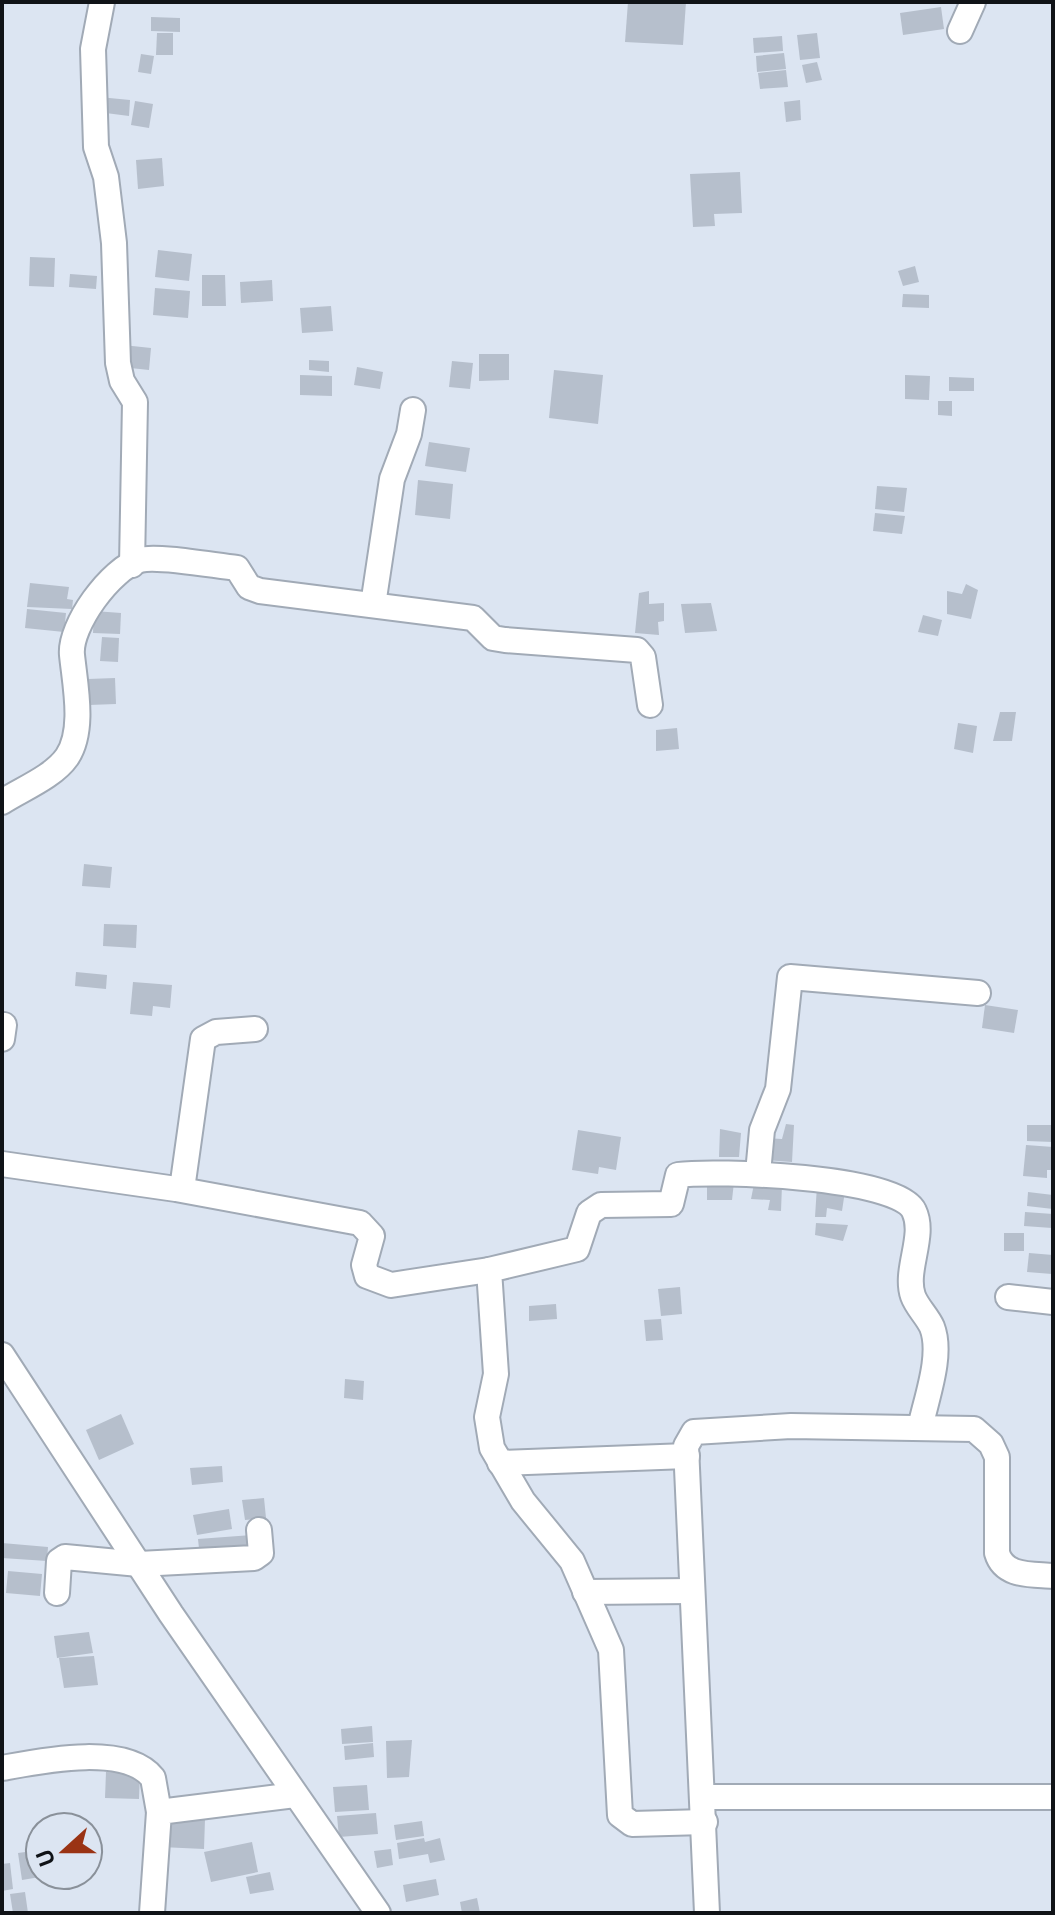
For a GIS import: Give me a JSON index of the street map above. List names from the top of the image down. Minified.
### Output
{"north":"left"}
